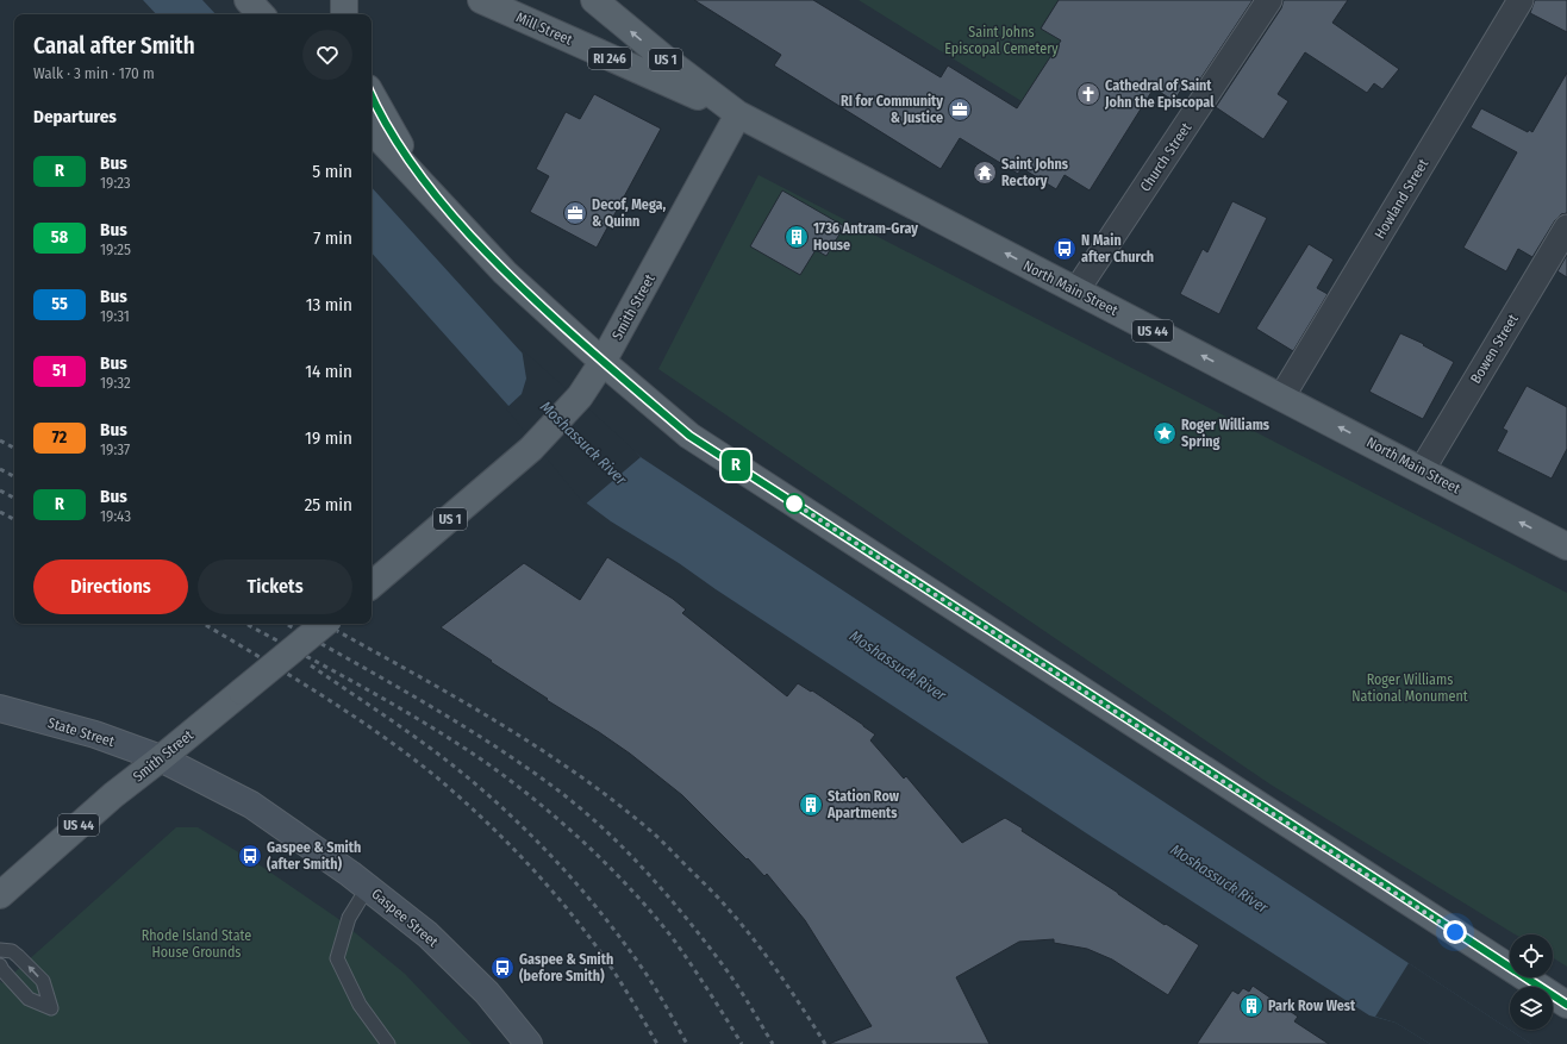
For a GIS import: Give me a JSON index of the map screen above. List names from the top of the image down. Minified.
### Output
{"streets":{"main road":["Mill Street","RI 246","US 1","North Main Street","Smith Street","US 44","State Street","Gaspee Street"],"street":["Church Street","Howland Street","Bowen Street"]},"crossings":[["Mill Street","North Main Street"],["Mill Street","Smith Street"],["Church Street","North Main Street"],["Howland Street","North Main Street"],["North Main Street","Smith Street"],["North Main Street","Bowen Street"],["Smith Street","State Street"],["Smith Street","Gaspee Street"],["State Street","Gaspee Street"]],"one_way":["North Main Street"],"water":["Moshassuck River"],"parks":["Saint Johns Episcopal Cemetery","Roger Williams National Monument","Rhode Island State House Grounds"],"places":{"church":["Cathedral of Saint John the Episcopal"],"office":["RI for Community & Justice","Decof, Mega, & Quinn"],"temple":["Saint Johns Rectory"],"building":["1736 Antram-Gray House","Station Row Apartments","Park Row West"],"bus stop":["N Main after Church","Gaspee & Smith (after Smith)","Gaspee & Smith (before Smith)"],"place":["Roger Williams Spring"]},"lines":["bus line R"],"page":{"on_map":"R","heading":[["Canal after Smith","Walk · 3 min · 170 m"],"Departures"],"list":[{"mark":"R","name":"Bus","note":"19:23","value":"5 min"},{"mark":"58","name":"Bus","note":"19:25","value":"7 min"},{"mark":"55","name":"Bus","note":"19:31","value":"13 min"},{"mark":"51","name":"Bus","note":"19:32","value":"14 min"},{"mark":"72","name":"Bus","note":"19:37","value":"19 min"},{"mark":"R","name":"Bus","note":"19:43","value":"25 min"}],"buttons":["Directions","Tickets"]}}
